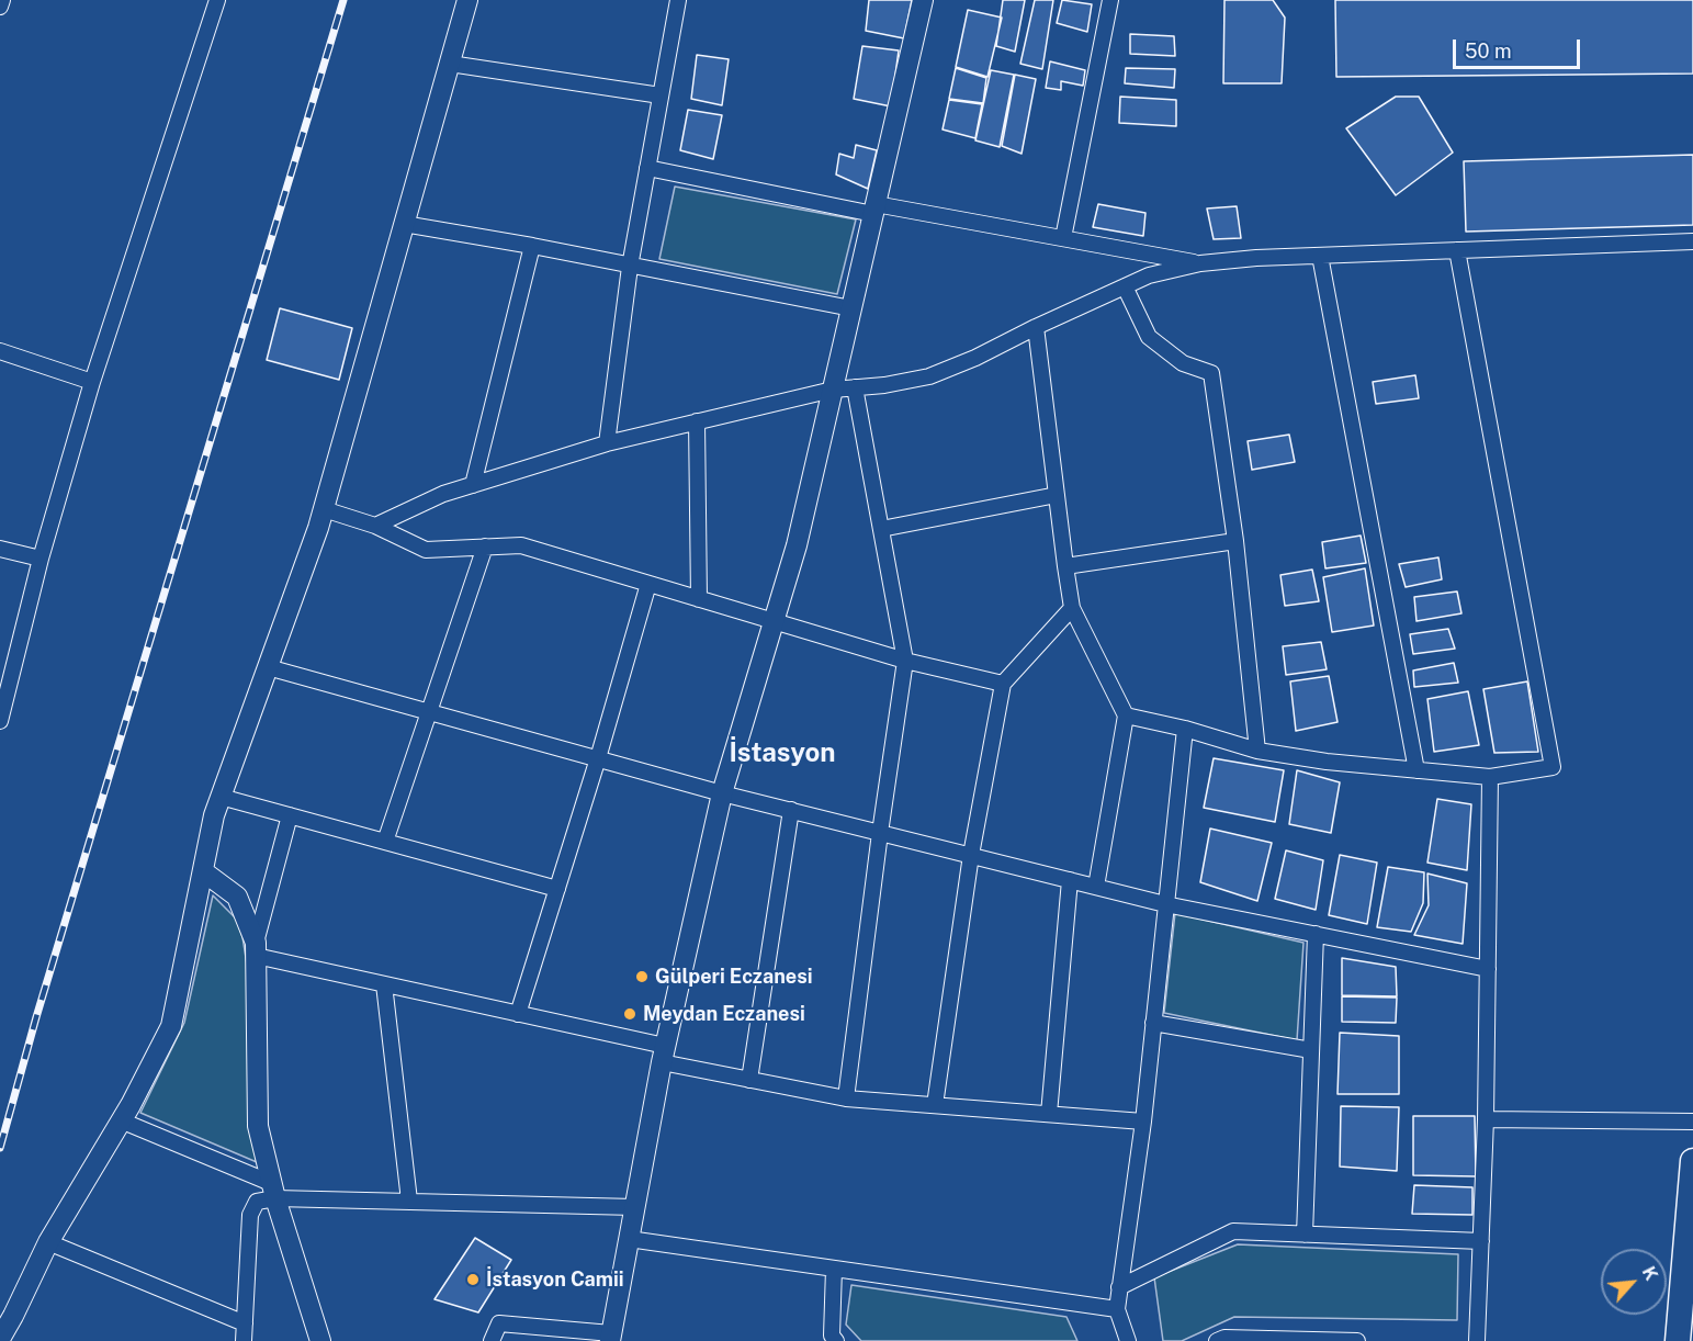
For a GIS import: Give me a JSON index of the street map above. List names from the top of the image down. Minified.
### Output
{"districts":["İstasyon"],"places":["Gülperi Eczanesi","Meydan Eczanesi","İstasyon Camii"],"scale_bar":"50 m","north":"top right"}
